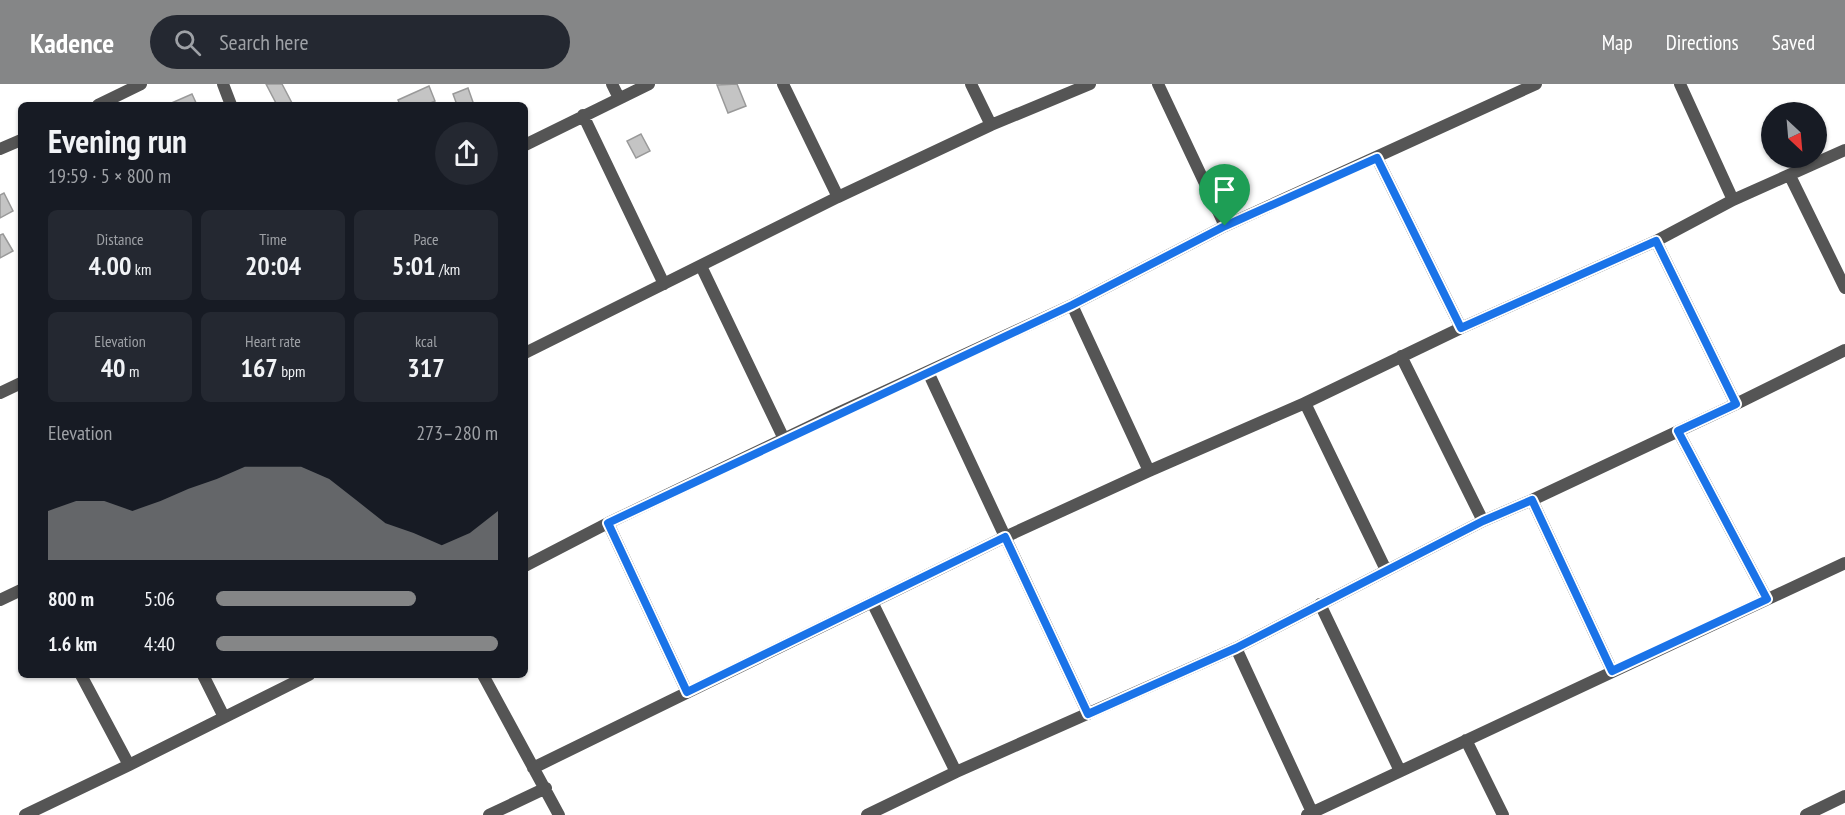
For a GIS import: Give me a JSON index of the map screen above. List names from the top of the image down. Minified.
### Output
{"north":"bottom right","page":{"header":"Kadence","search":"Search here","nav":["Map","Directions","Saved"],"heading":["Evening run","19:59 · 5 × 800 m"],"stats":[["Distance","4.00 km"],["Time","20:04"],["Pace","5:01 /km"],["Elevation","40 m"],["Heart rate","167 bpm"],["kcal","317"]],"chart":["Elevation","273–280 m"],"list":[{"name":"800 m","note":"5:06"},{"name":"1.6 km","note":"4:40"}]}}
